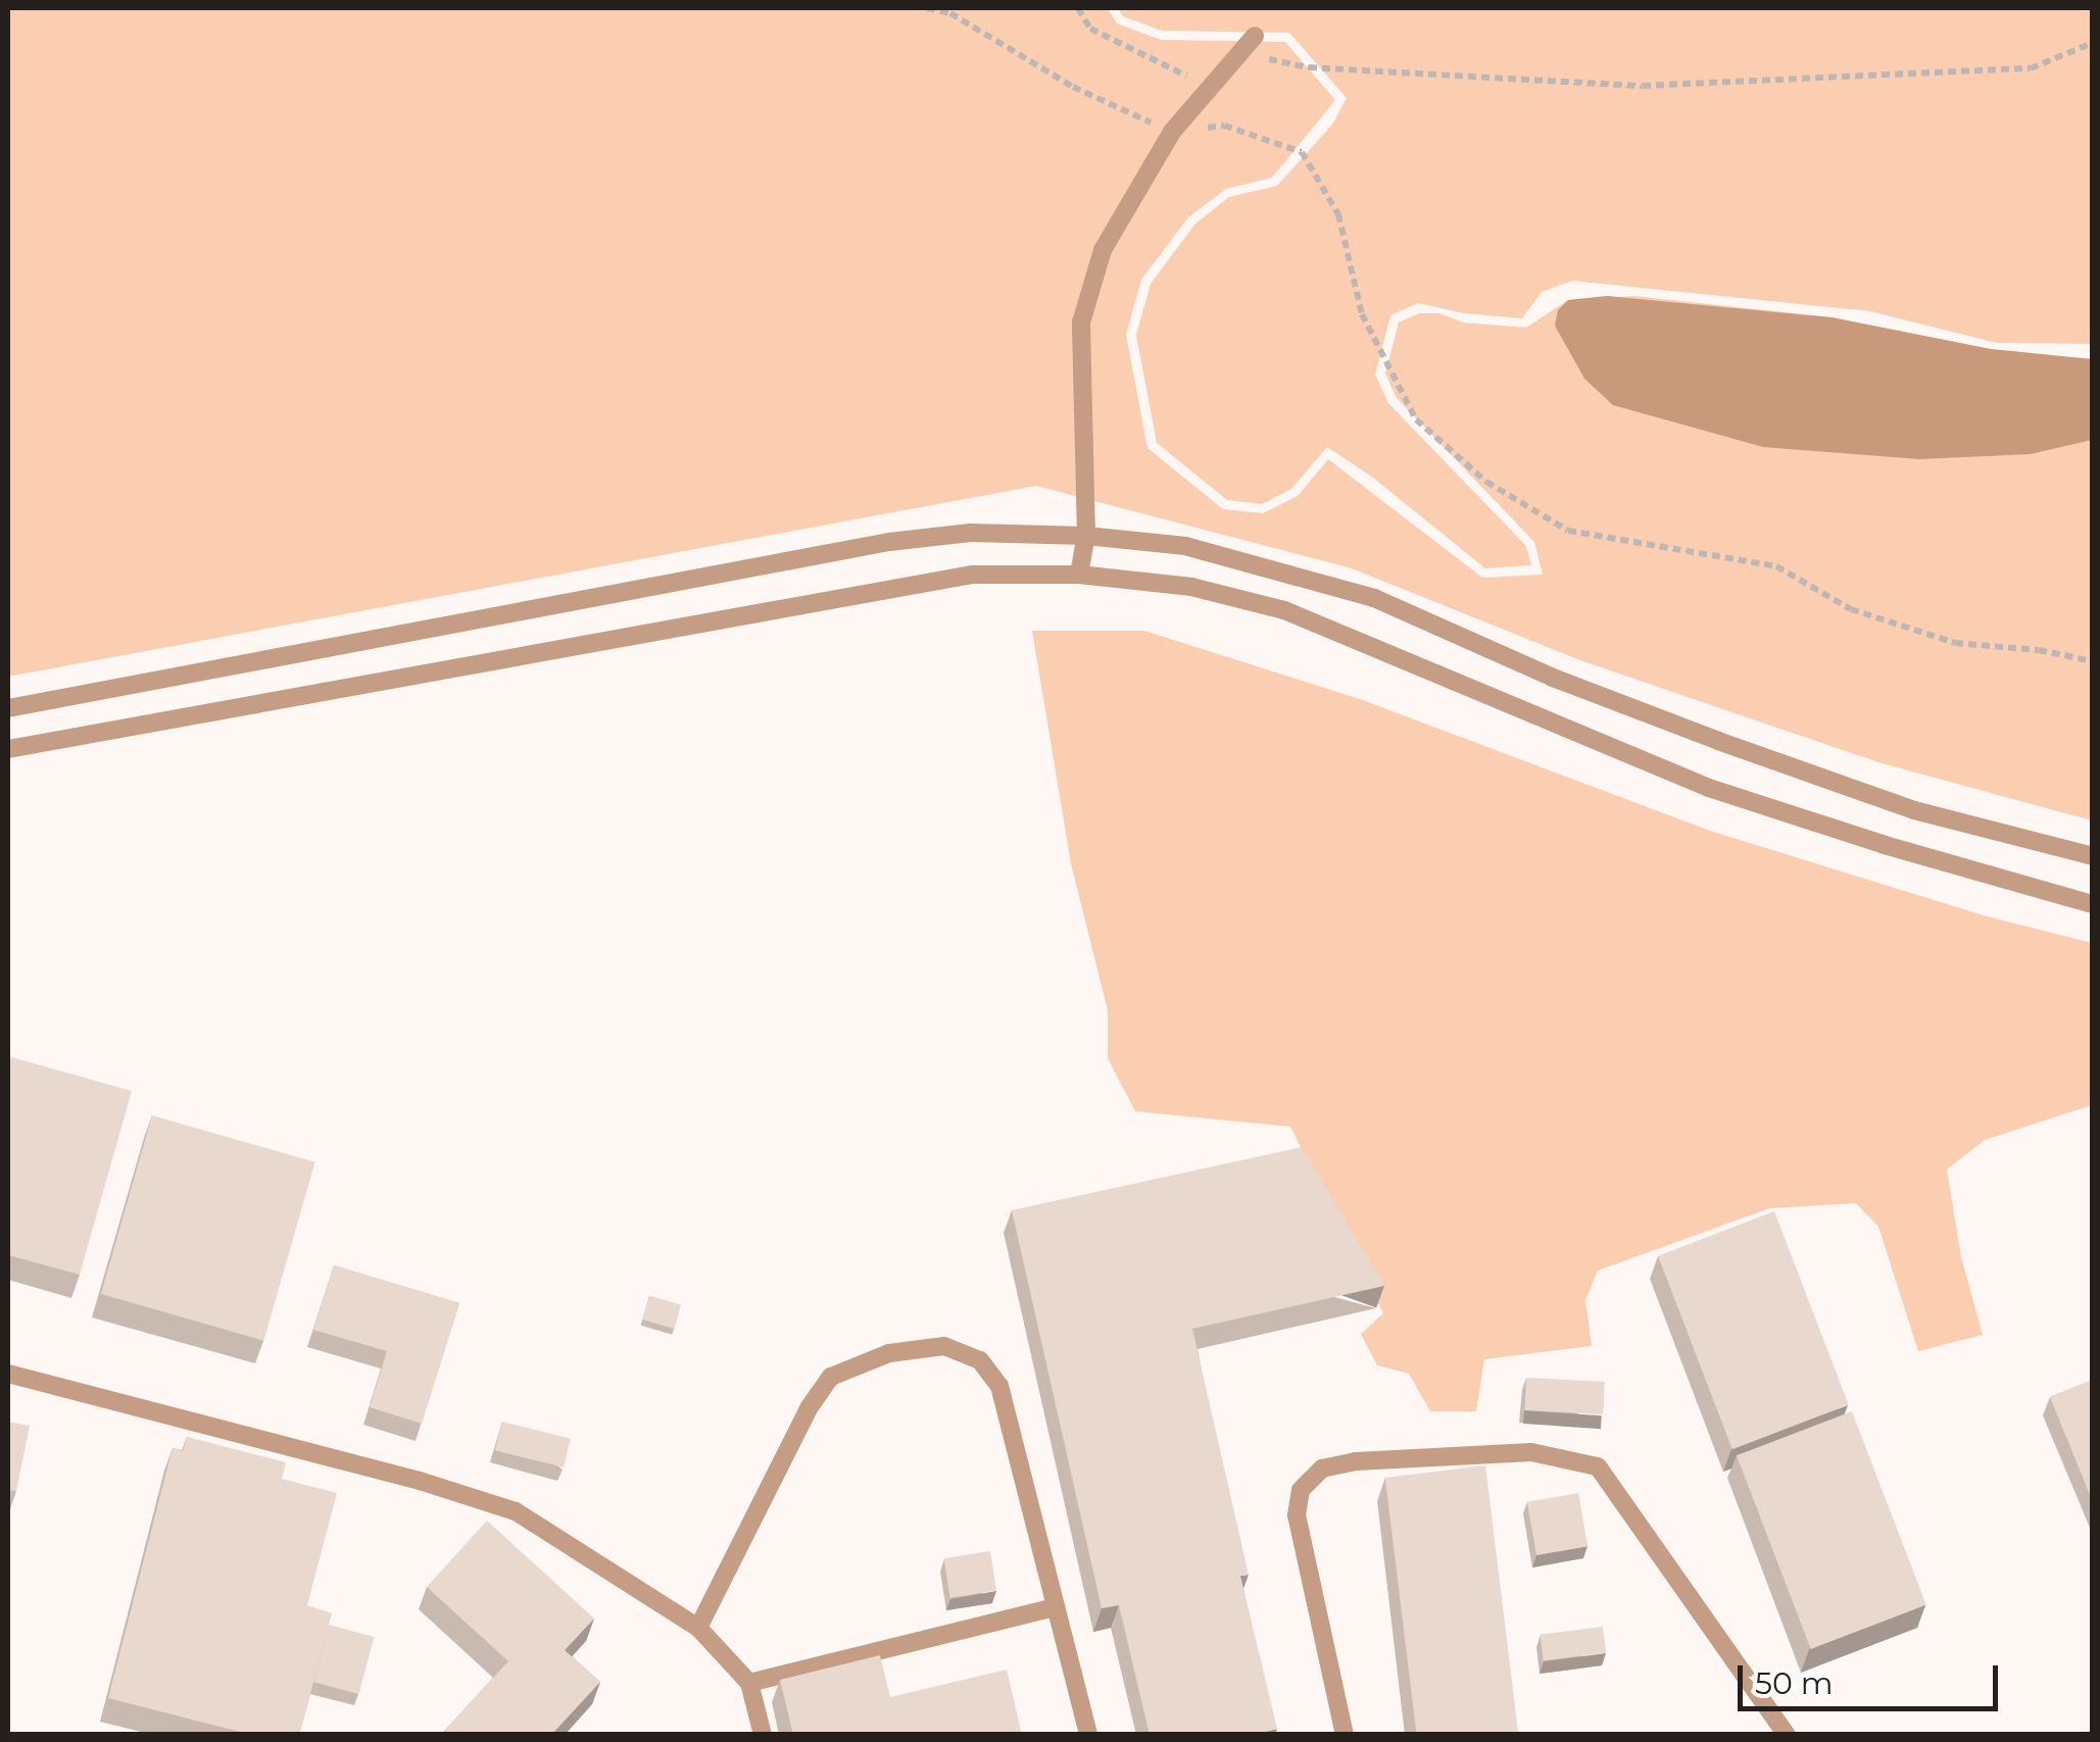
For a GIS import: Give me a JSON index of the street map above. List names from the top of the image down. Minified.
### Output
{"scale_bar":"50 m"}
